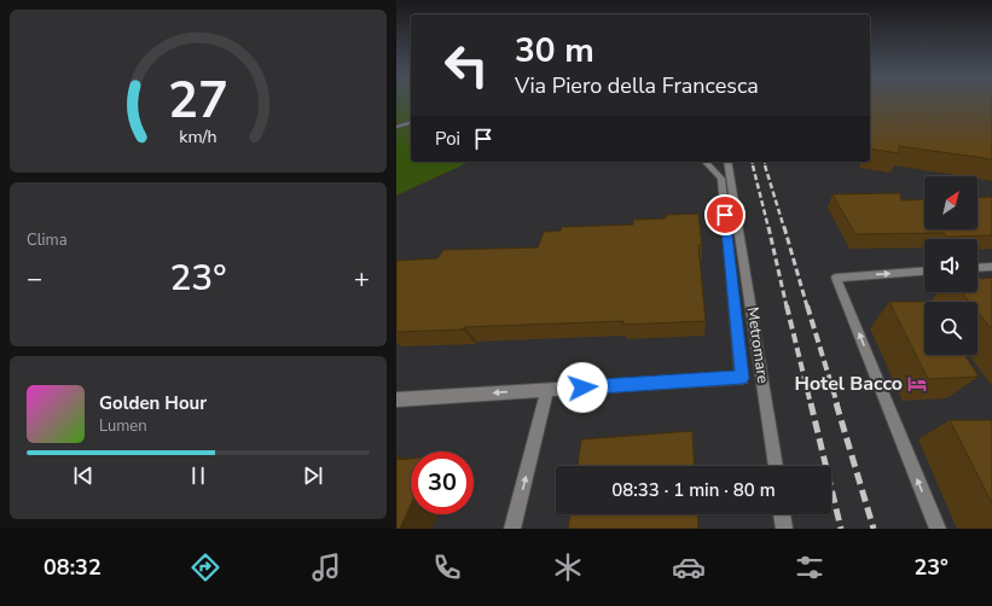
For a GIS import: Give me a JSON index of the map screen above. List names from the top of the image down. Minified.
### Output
{"streets":{"street":["Metromare"]},"places":{"hotel":["Hotel Bacco"]},"north":"top right","page":{"turn":["30 m","Via Piero della Francesca"],"then":"Poi","tile":"Clima","heat":["−","23°","+"],"song":["Golden Hour","Lumen"],"limit":"30","trip":"08:33 · 1 min · 80 m","tabs":["08:32","23°"],"gauge":["27","km/h"]}}
